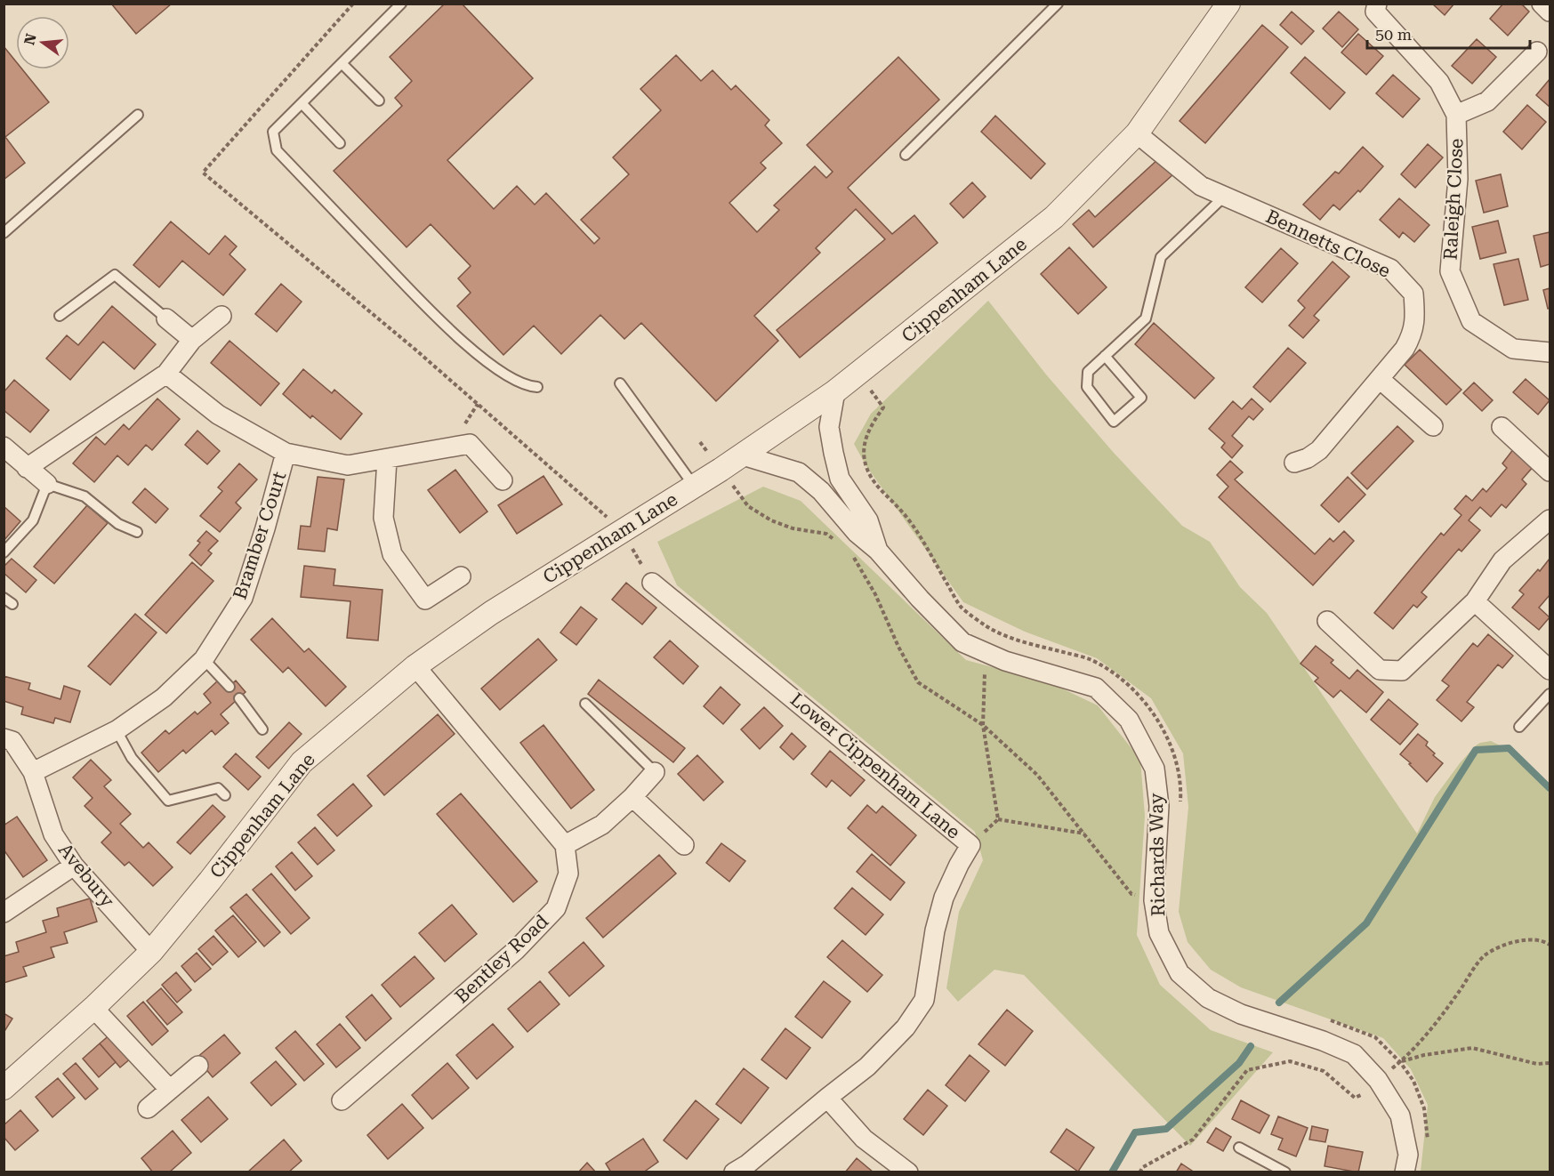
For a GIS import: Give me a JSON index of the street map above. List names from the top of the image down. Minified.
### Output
{"streets":{"street":["Raleigh Close","Bennetts Close","Cippenham Lane","Bramber Court","Lower Cippenham Lane","Richards Way","Avebury","Bentley Road"]},"crossings":[["Bennetts Close","Cippenham Lane"],["Cippenham Lane","Richards Way"],["Cippenham Lane","Avebury"],["Bramber Court","Avebury"]],"scale_bar":"50 m","north":"left"}
